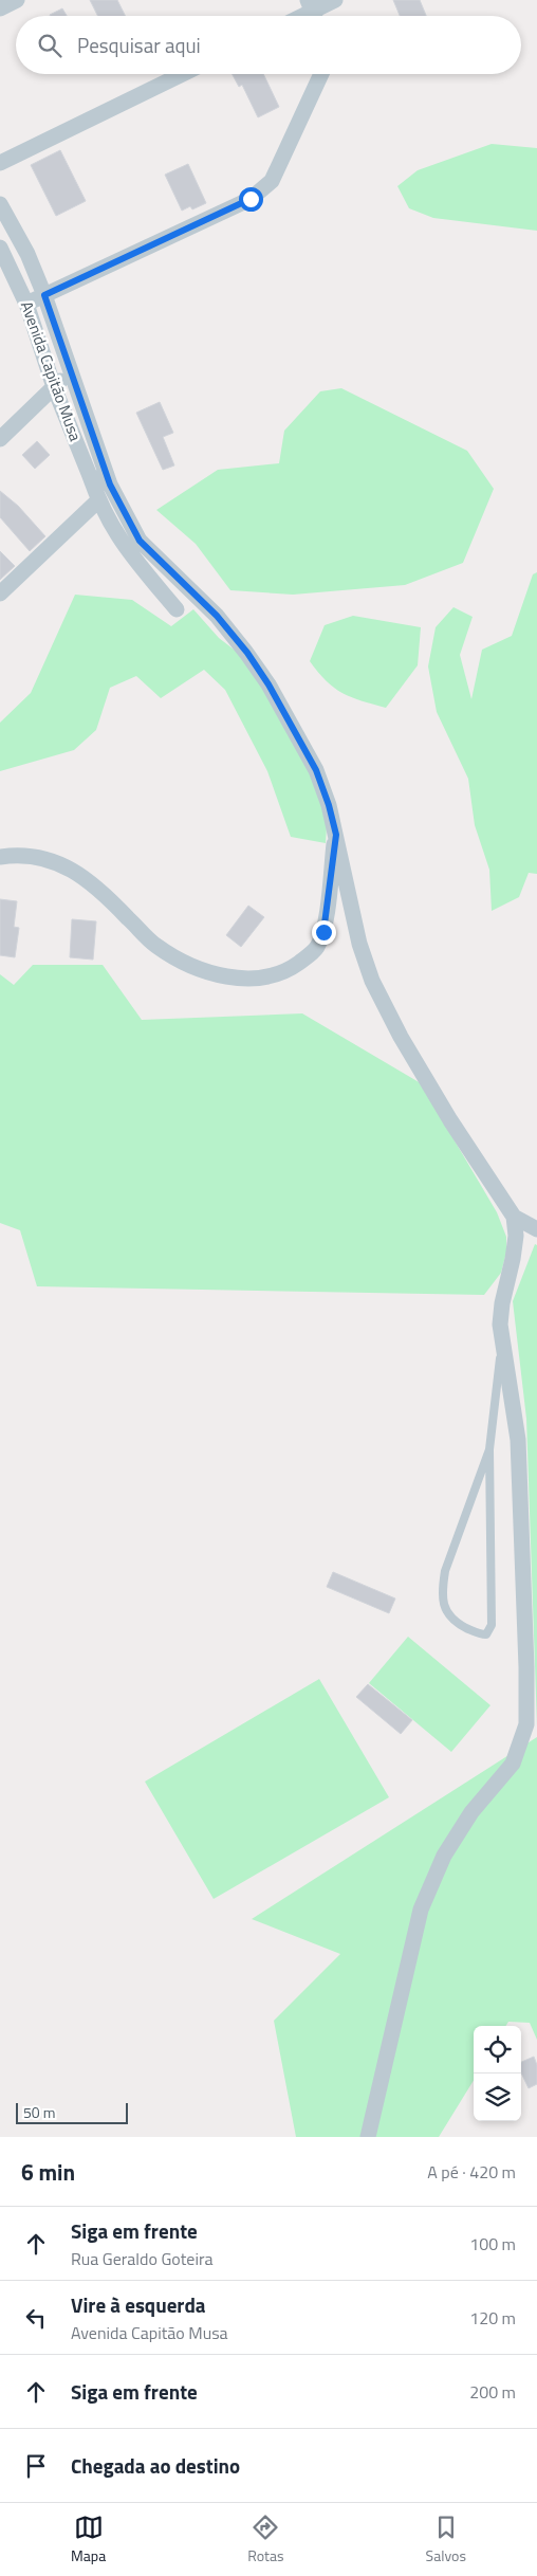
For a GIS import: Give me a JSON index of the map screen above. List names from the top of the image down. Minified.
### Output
{"streets":{"street":["Avenida Capitão Musa"]},"scale_bar":"50 m","page":{"search":"Pesquisar aqui","scale":"50 m","heading":["6 min","A pé · 420 m"],"list":[["Siga em frente","Rua Geraldo Goteira","100 m"],["Vire à esquerda","Avenida Capitão Musa","120 m"],["Siga em frente","200 m"],"Chegada ao destino"],"nav":["Mapa","Rotas","Salvos"]}}
